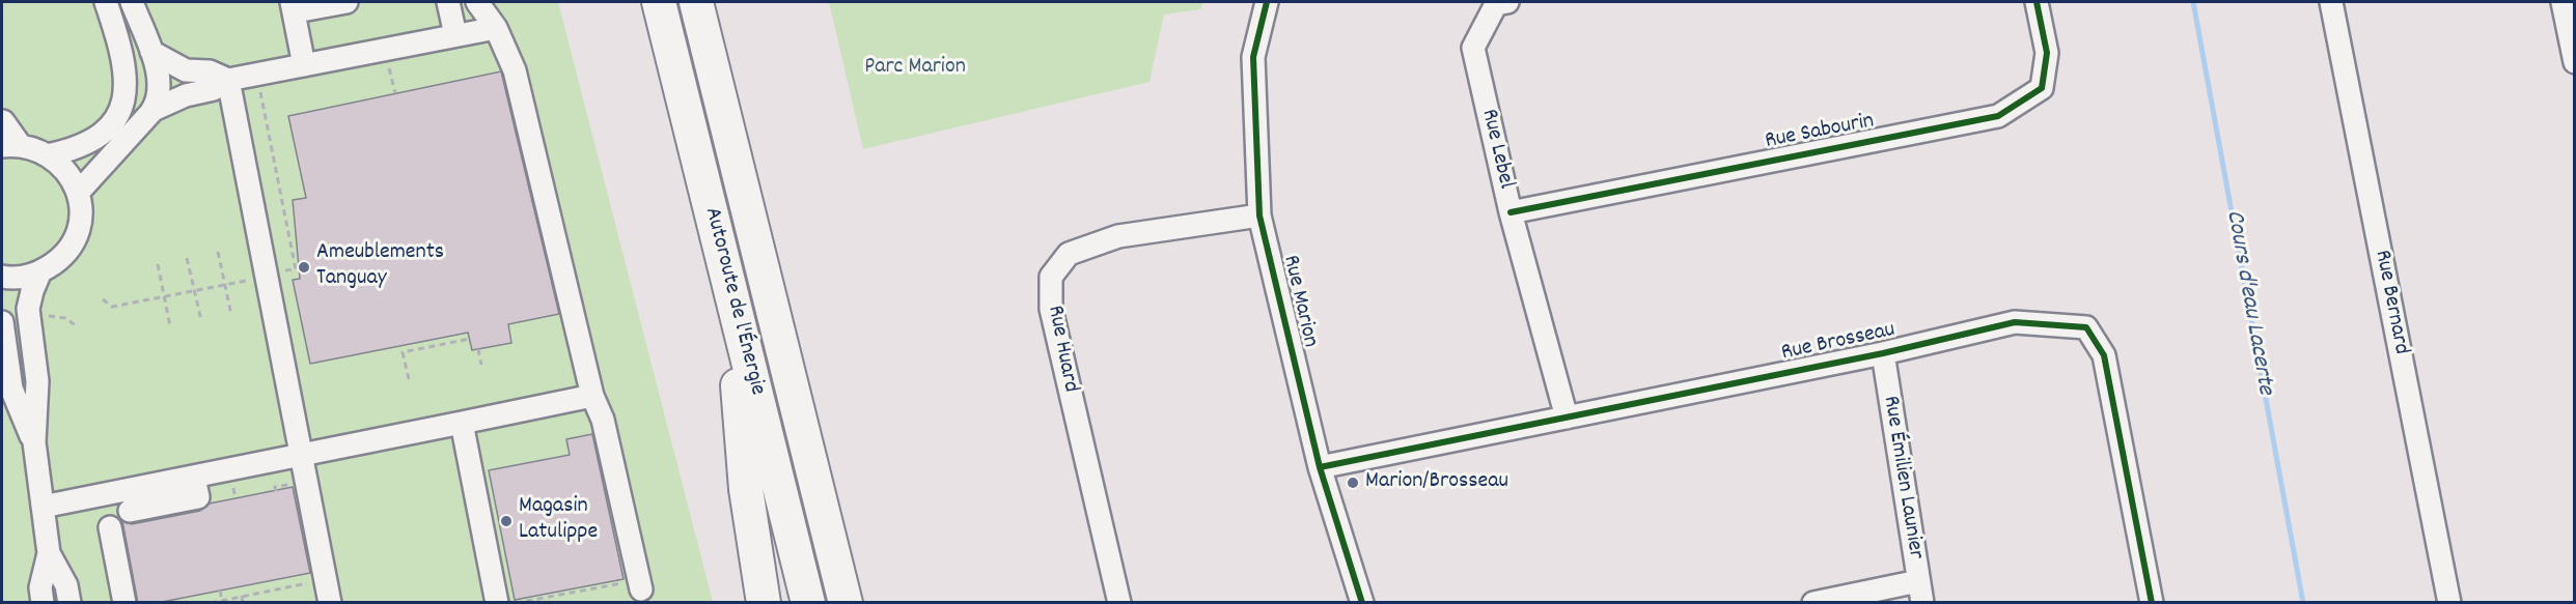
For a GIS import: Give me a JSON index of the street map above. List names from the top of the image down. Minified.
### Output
{"streets":{"highway":["Autoroute de l'Énergie"],"street":["Rue Sabourin","Rue Lebel","Rue Marion","Rue Bernard","Rue Brosseau","Rue Huard","Rue Émilien Launier"]},"crossings":[["Rue Sabourin","Rue Lebel"],["Rue Lebel","Rue Brosseau"],["Rue Marion","Rue Brosseau"],["Rue Marion","Rue Huard"],["Rue Brosseau","Rue Émilien Launier"]],"water":["Cours d'eau Lacerte"],"parks":["Parc Marion"],"places":["Ameublements Tanguay","Marion/Brosseau","Magasin Latulippe"]}
